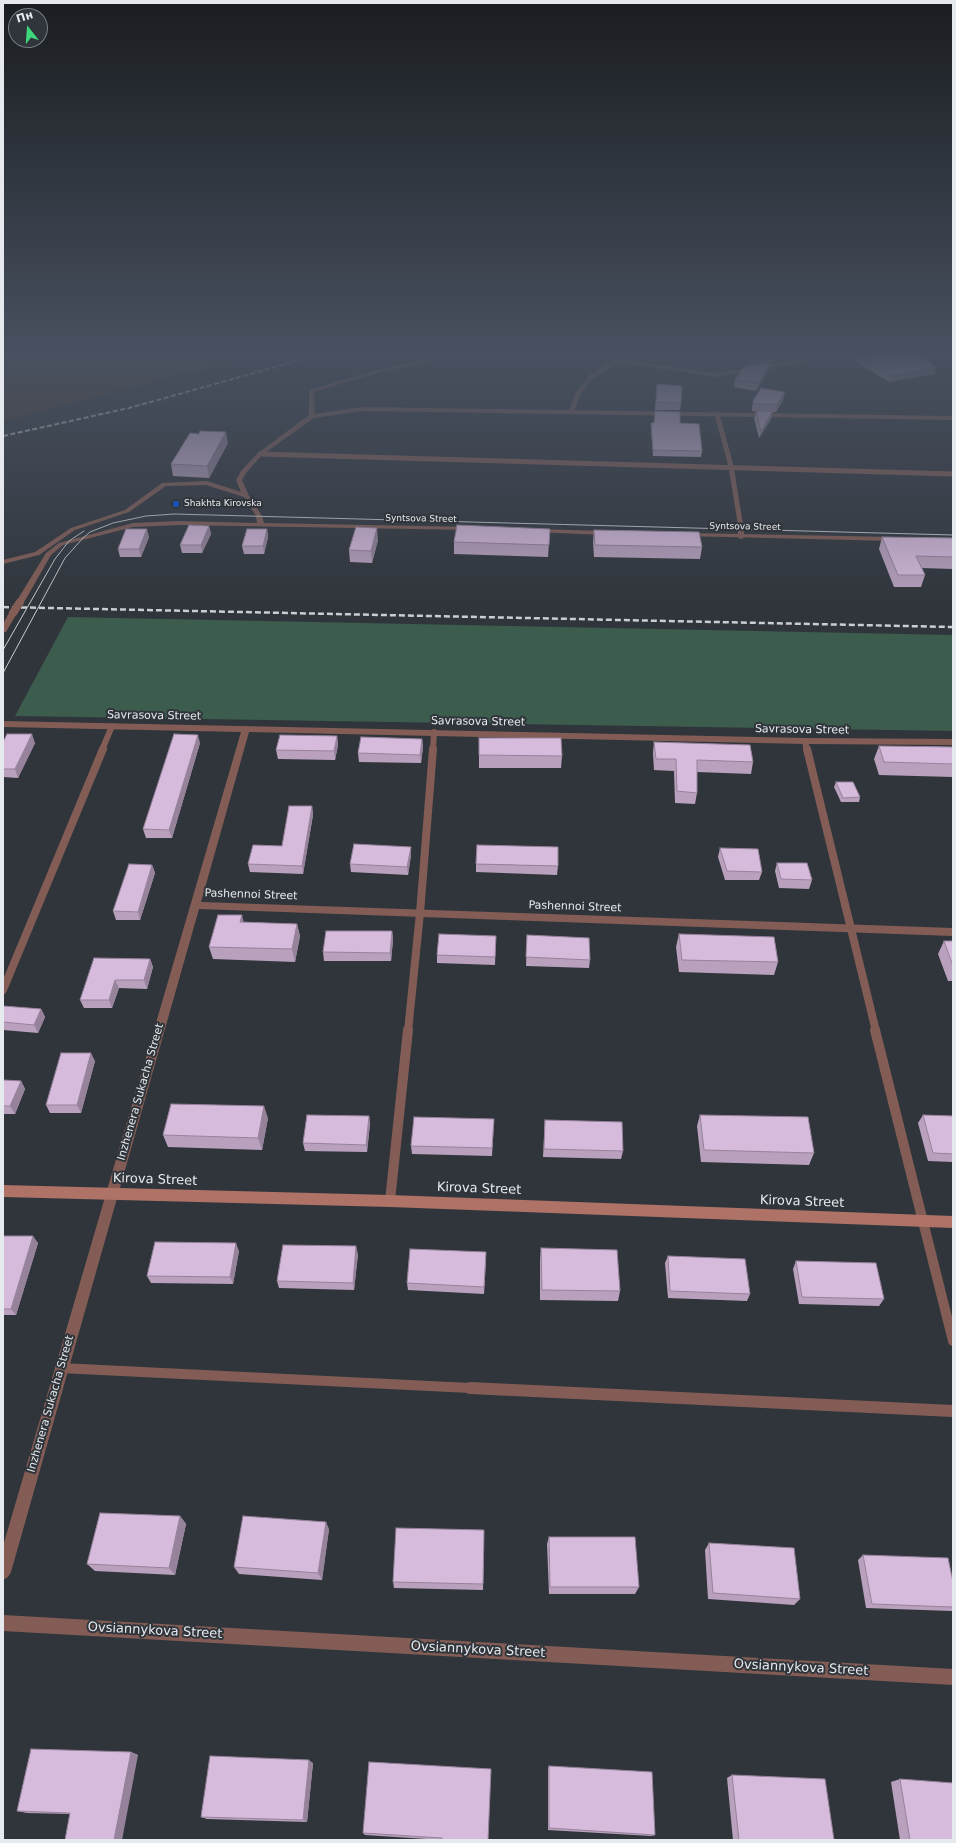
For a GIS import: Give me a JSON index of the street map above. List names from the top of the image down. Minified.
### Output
{"streets":{"main road":["Kirova Street"],"street":["Syntsova Street","Savrasova Street","Pashennoi Street","Inzhenera Sukacha Street","Ovsiannykova Street"]},"crossings":[["Savrasova Street","Inzhenera Sukacha Street"],["Pashennoi Street","Inzhenera Sukacha Street"],["Inzhenera Sukacha Street","Kirova Street"]],"places":["Shakhta Kirovska"],"north":"top"}
